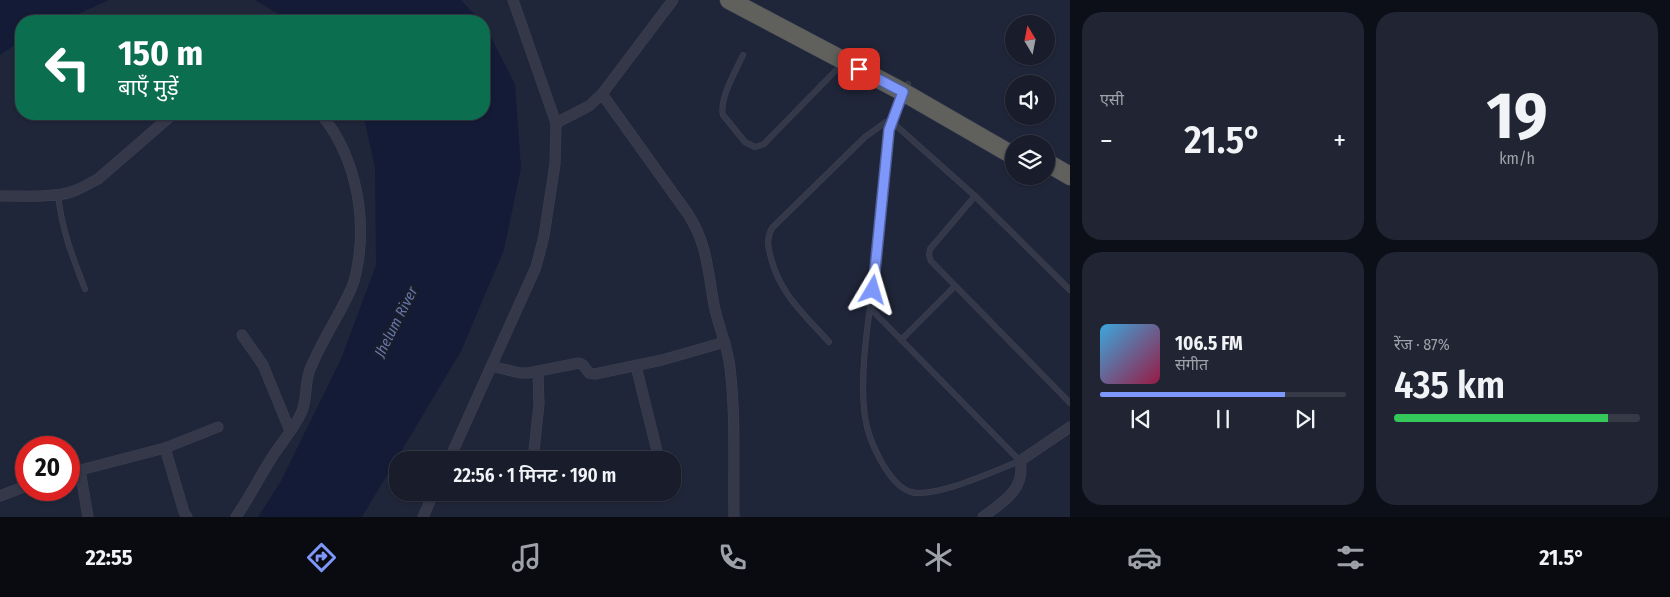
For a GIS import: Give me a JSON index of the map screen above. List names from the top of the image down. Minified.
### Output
{"water":["Jhelum River"],"north":"top","page":{"tile":["एसी",["19","km/h"],["रेंज · 87%","435 km"]],"turn":["150 m","बाएँ मुड़ें"],"heat":["−","21.5°","+"],"song":["106.5 FM","संगीत"],"limit":"20","trip":"22:56 · 1 मिनट · 190 m","tabs":["22:55","21.5°"]}}
